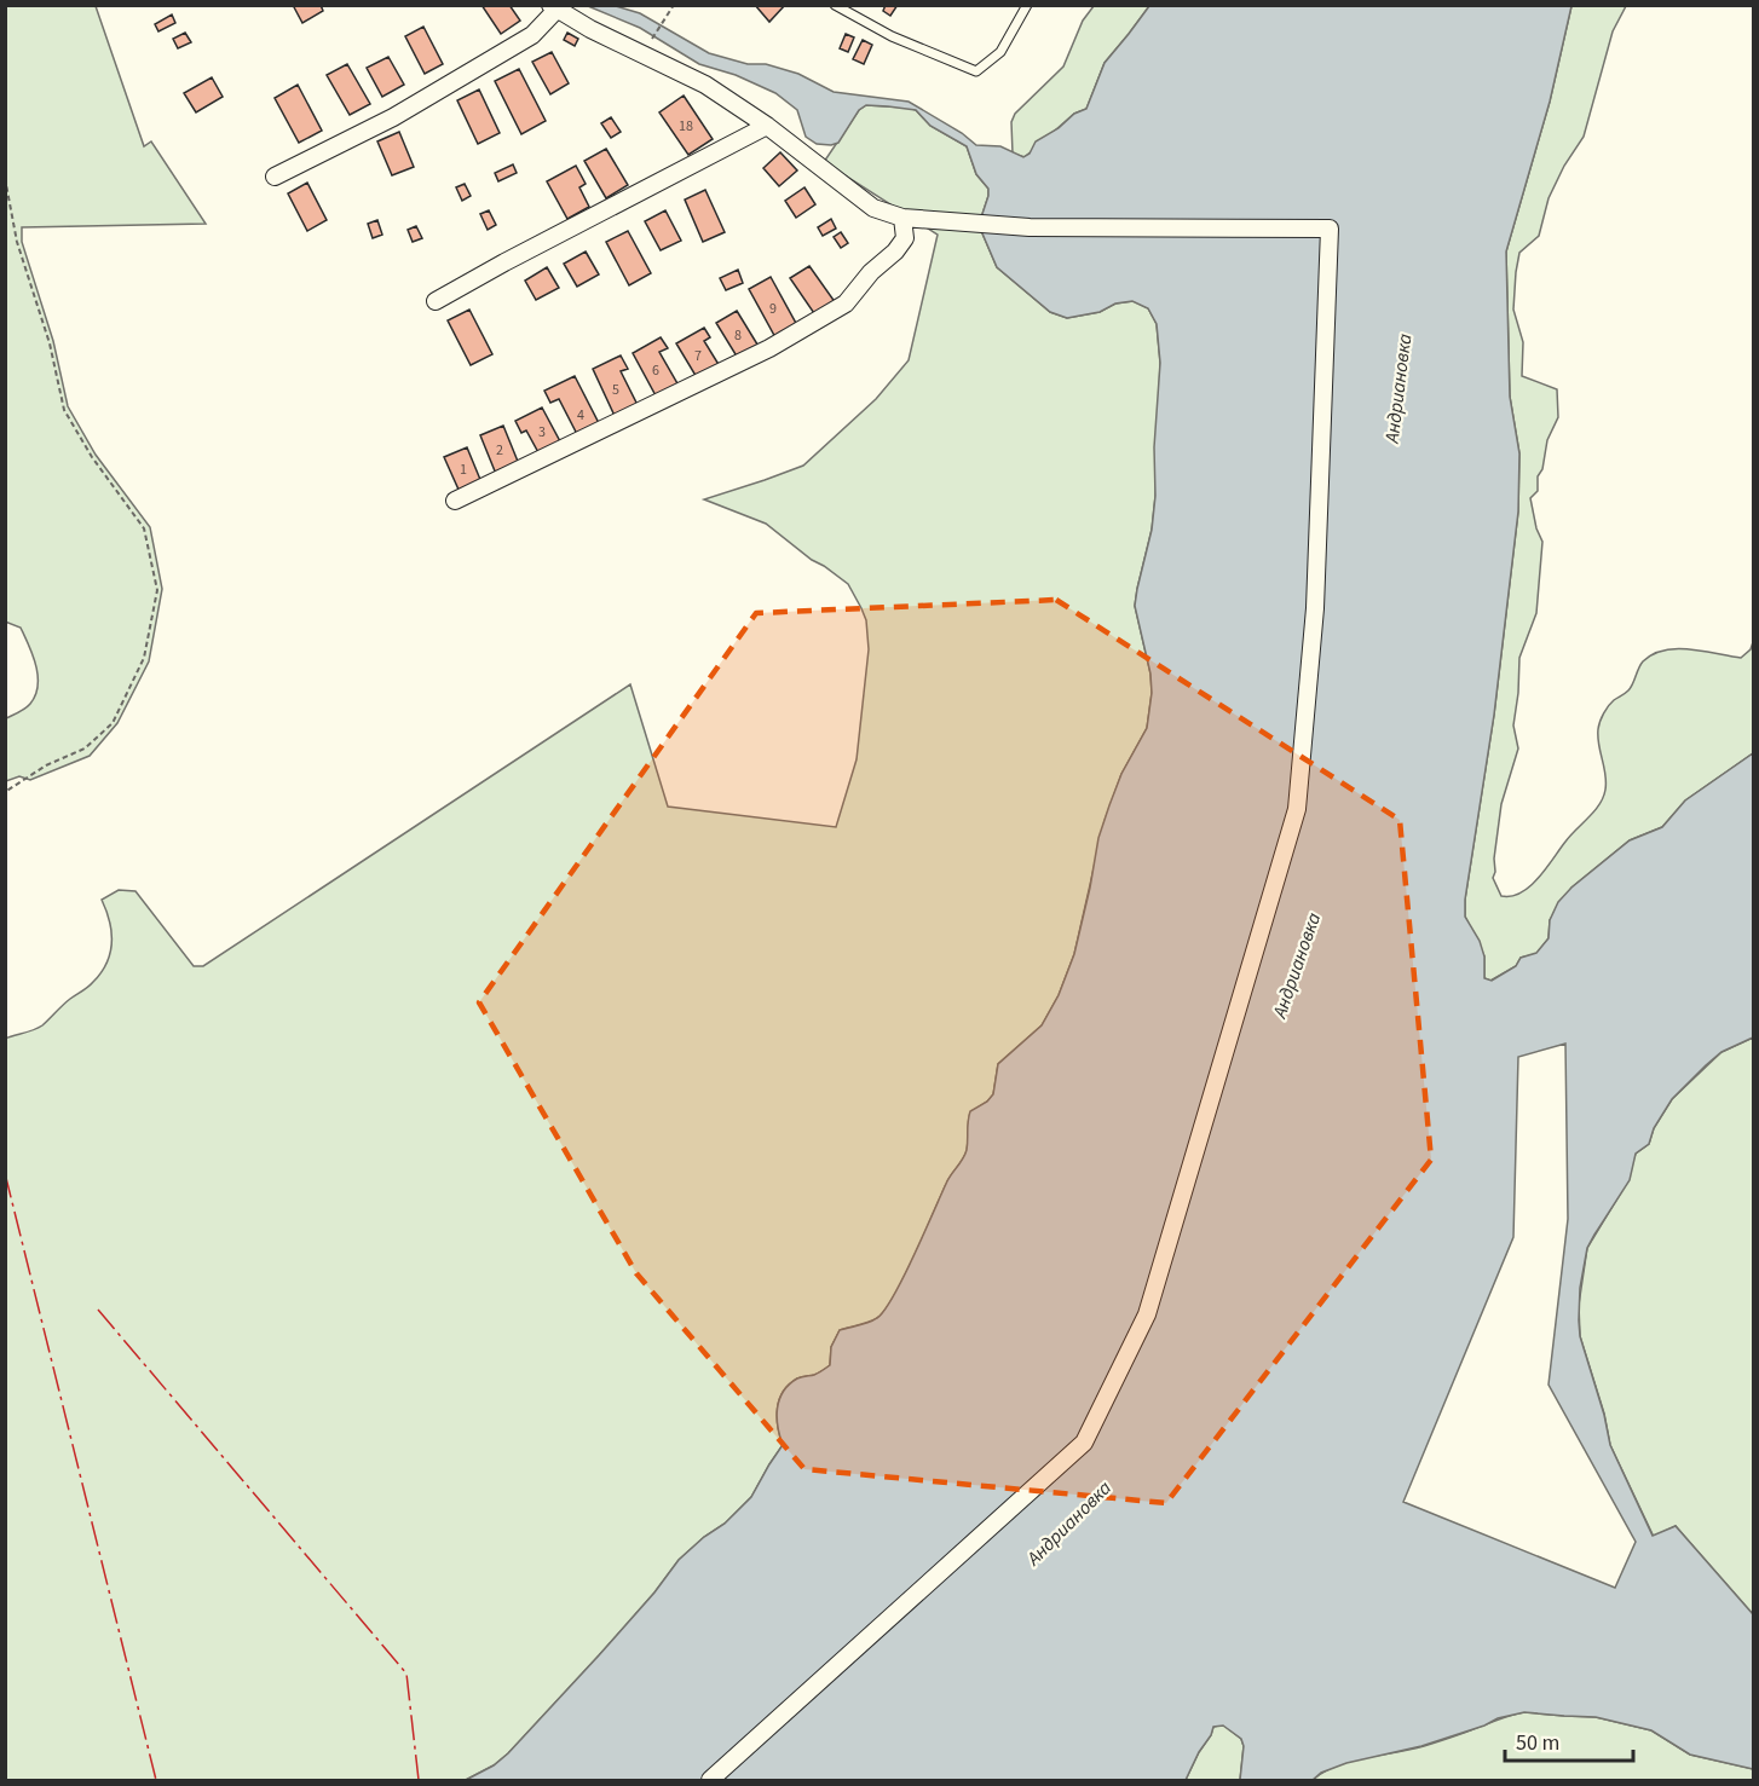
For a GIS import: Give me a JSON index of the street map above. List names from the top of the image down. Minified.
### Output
{"water":["Андриановка"],"house_numbers":["18","9","8","7","6","5","4","3","2","1"],"scale_bar":"50 m"}
